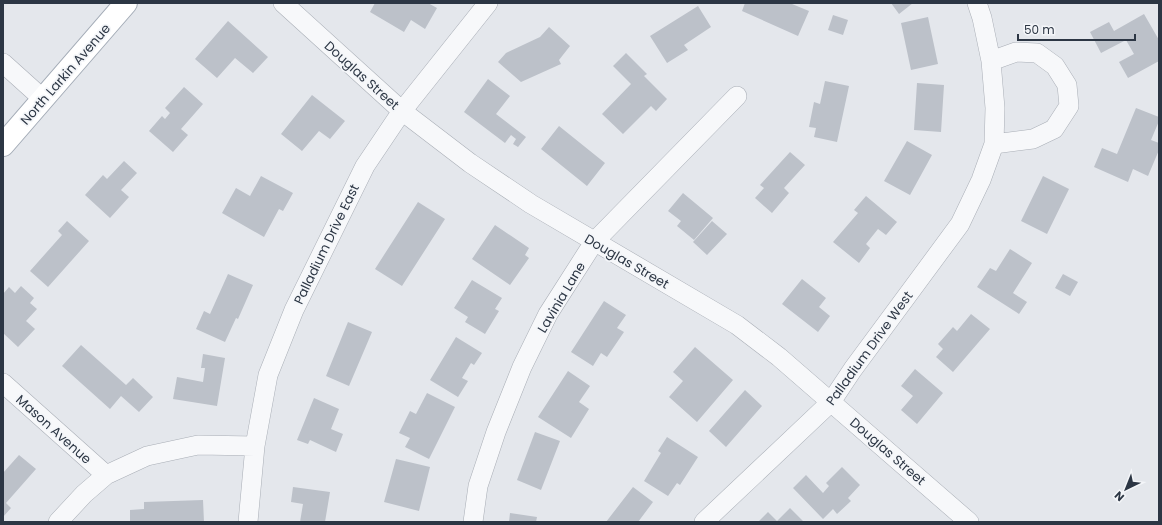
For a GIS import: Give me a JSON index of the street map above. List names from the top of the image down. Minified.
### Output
{"streets":{"main road":["North Larkin Avenue"],"street":["Douglas Street","Palladium Drive East","Lavinia Lane","Palladium Drive West","Mason Avenue"]},"crossings":[["Douglas Street","Palladium Drive East"],["Douglas Street","Lavinia Lane"],["Douglas Street","Palladium Drive West"]],"scale_bar":"50 m","north":"bottom left"}
